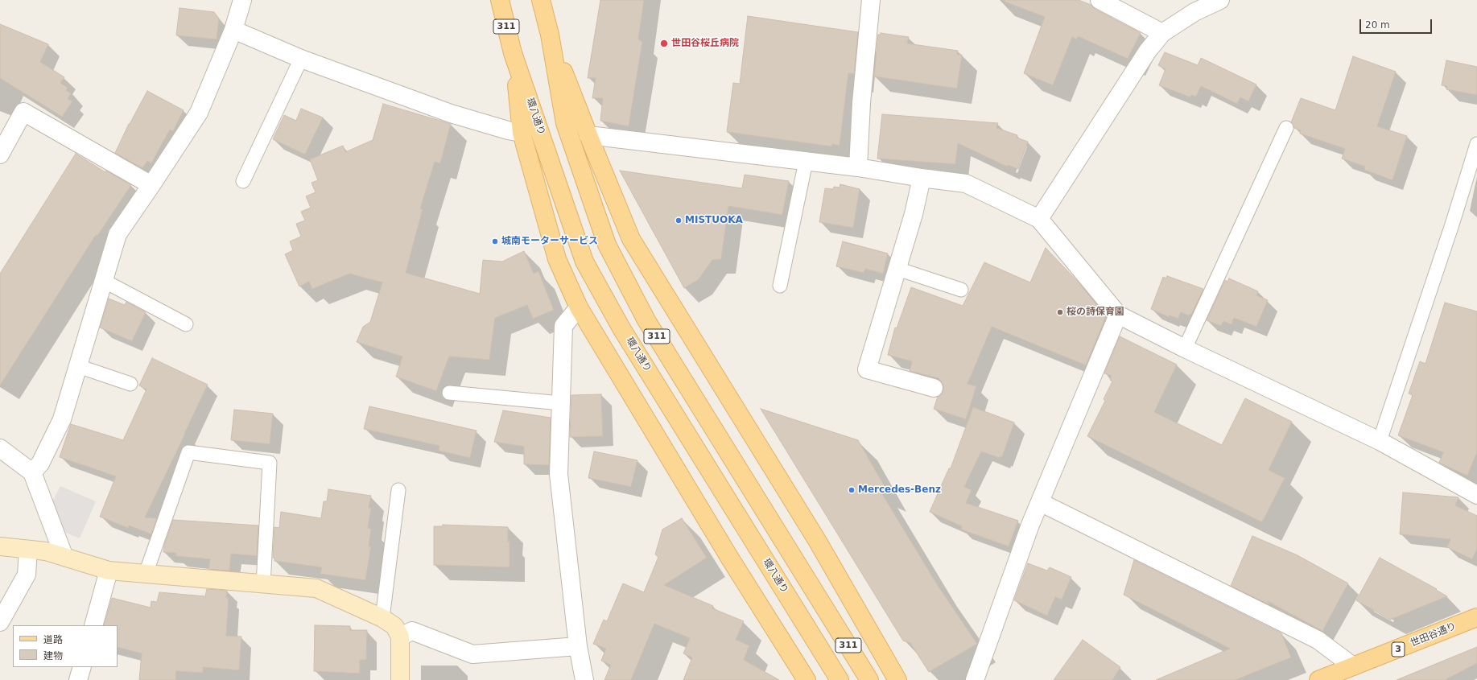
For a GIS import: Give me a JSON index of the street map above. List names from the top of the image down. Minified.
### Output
{"streets":{"main road":["311","環八通り","世田谷通り","3"]},"places":["世田谷桜丘病院","MISTUOKA","城南モーターサービス","桜の詩保育園","Mercedes-Benz"],"legend":["道路","建物"],"scale_bar":"20 m"}
